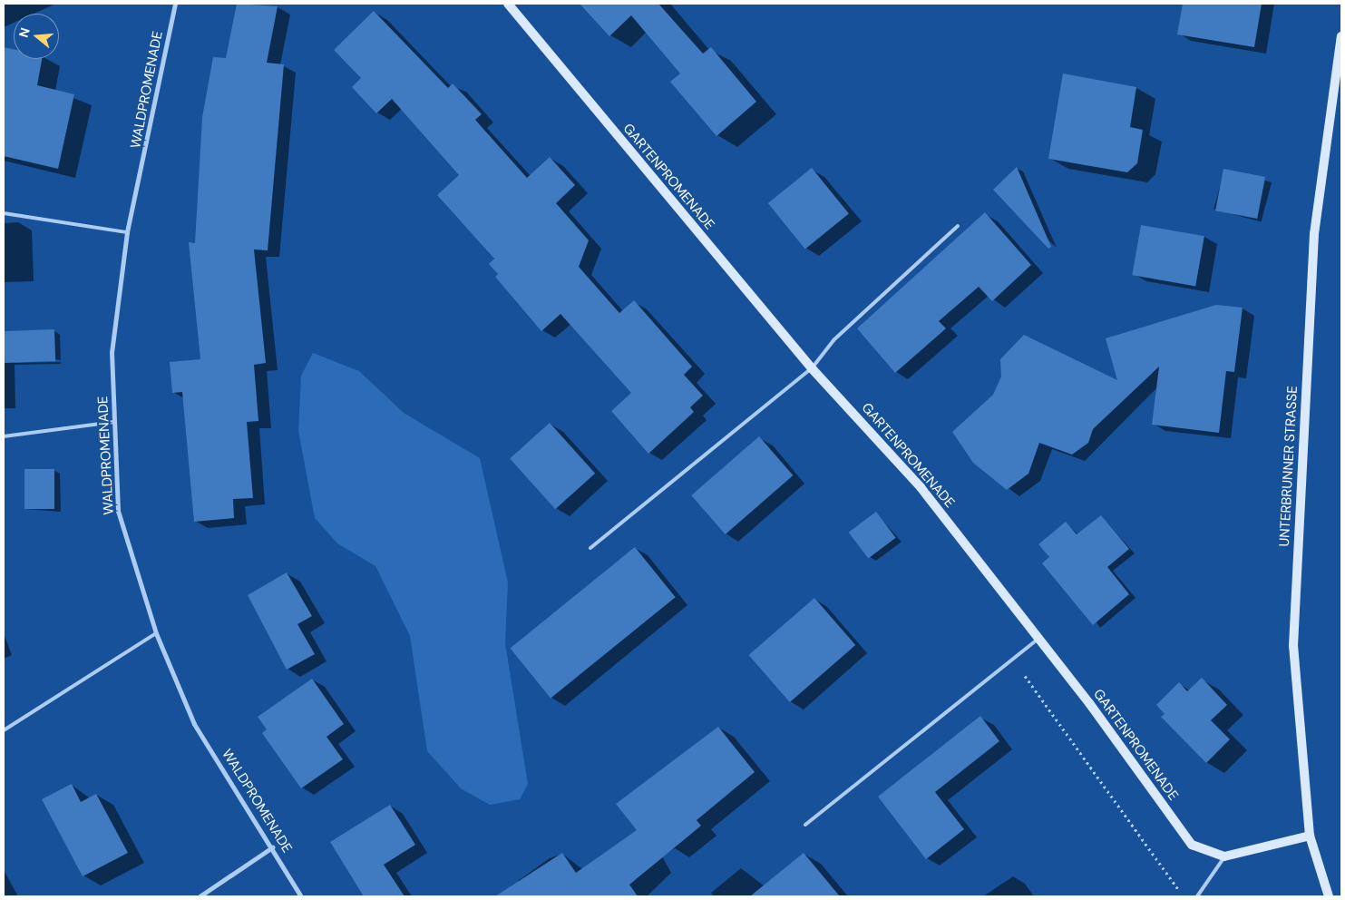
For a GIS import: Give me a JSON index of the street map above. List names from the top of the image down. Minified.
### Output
{"streets":{"street":["WALDPROMENADE","GARTENPROMENADE","UNTERBRUNNER STRASSE"]},"north":"left"}
